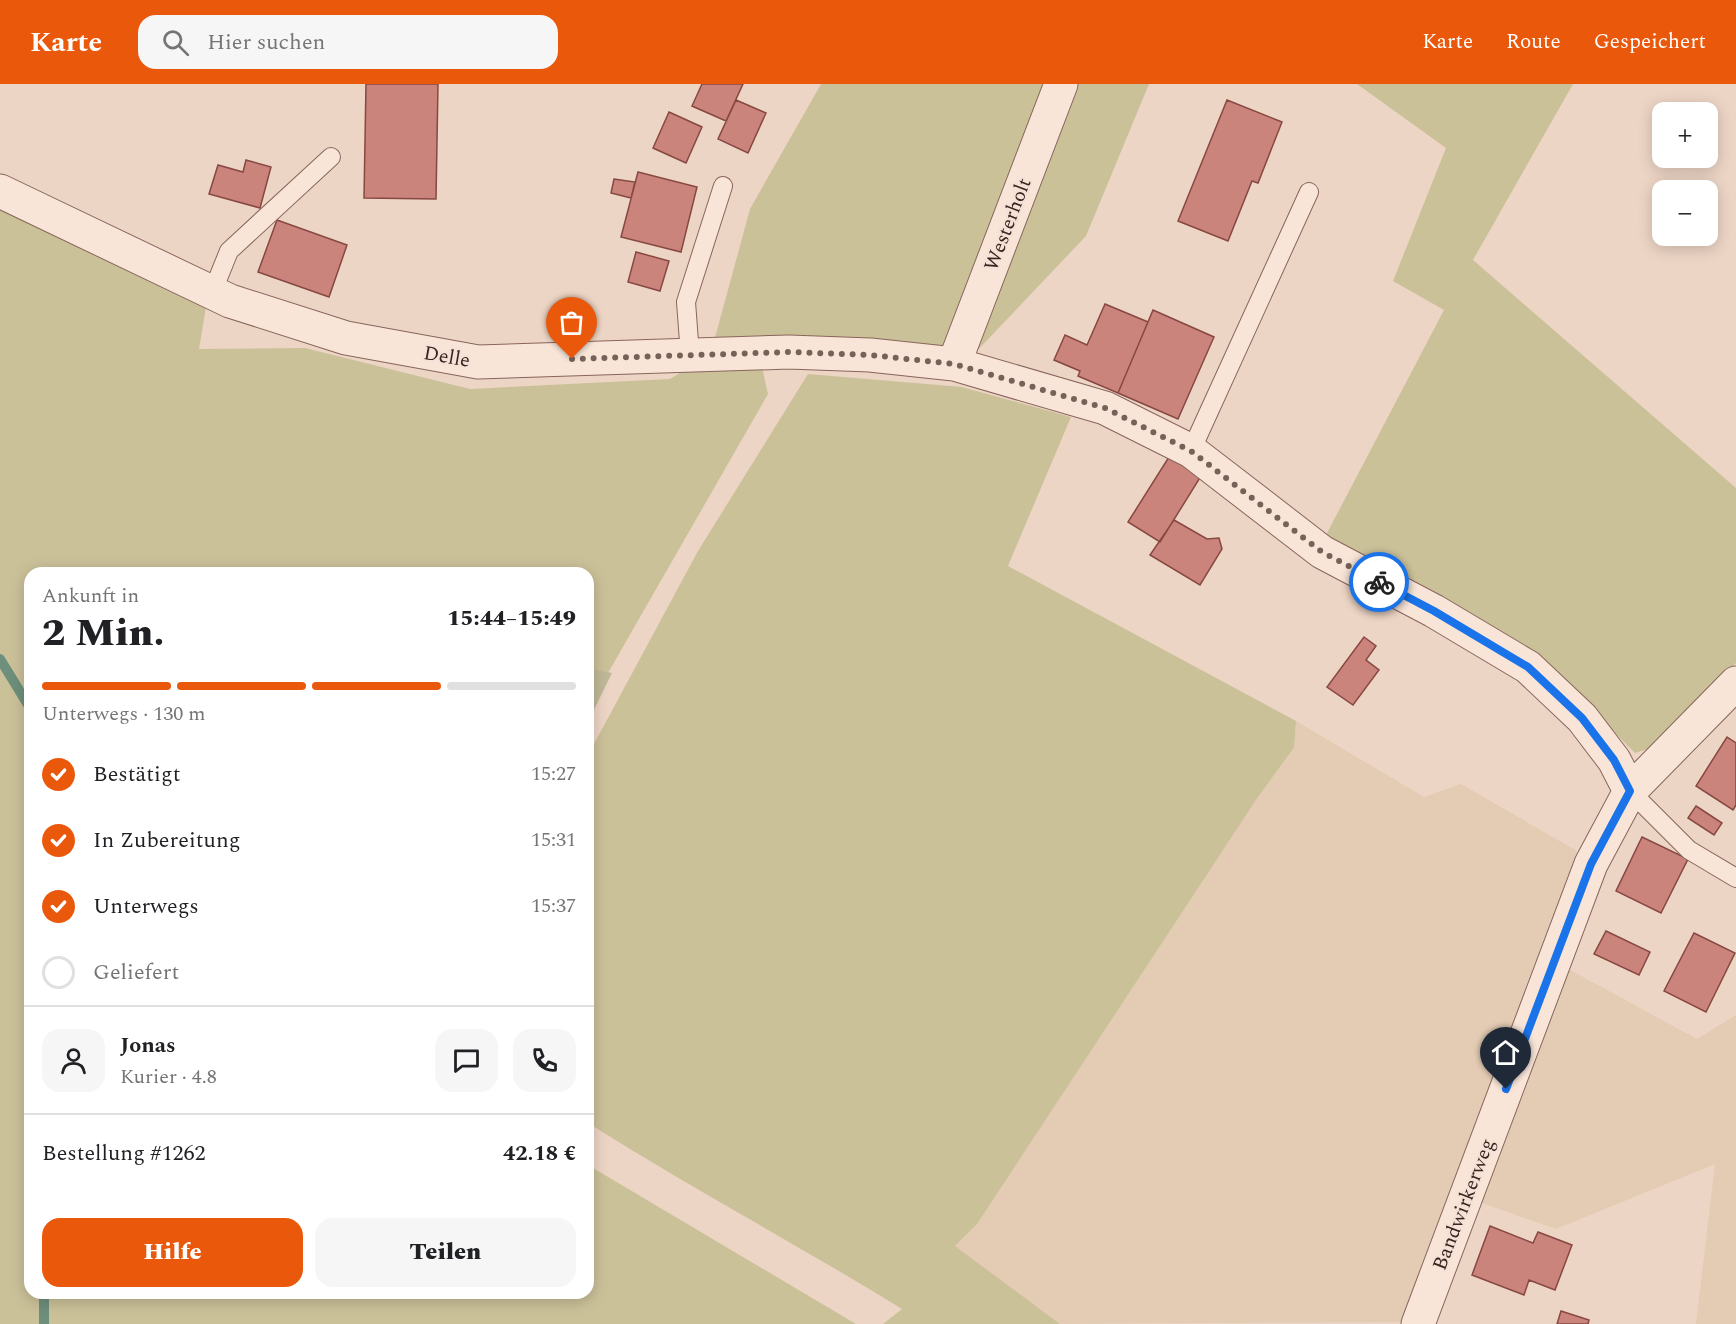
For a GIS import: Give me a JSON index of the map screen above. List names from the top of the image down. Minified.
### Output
{"streets":{"street":["Westerholt","Delle","Bandwirkerweg"]},"crossings":[["Westerholt","Delle"],["Delle","Bandwirkerweg"]],"page":{"header":"Karte","search":"Hier suchen","nav":["Karte","Route","Gespeichert"],"map_buttons":["+","−"],"heading":["2 Min.","Ankunft in","15:44–15:49"],"panel":["Jonas","Kurier · 4.8","Bestellung #1262","42.18 €"],"bar":"Unterwegs · 130 m","list":[["Bestätigt","15:27"],["In Zubereitung","15:31"],["Unterwegs","15:37"],"Geliefert"],"buttons":["Hilfe","Teilen"]}}
